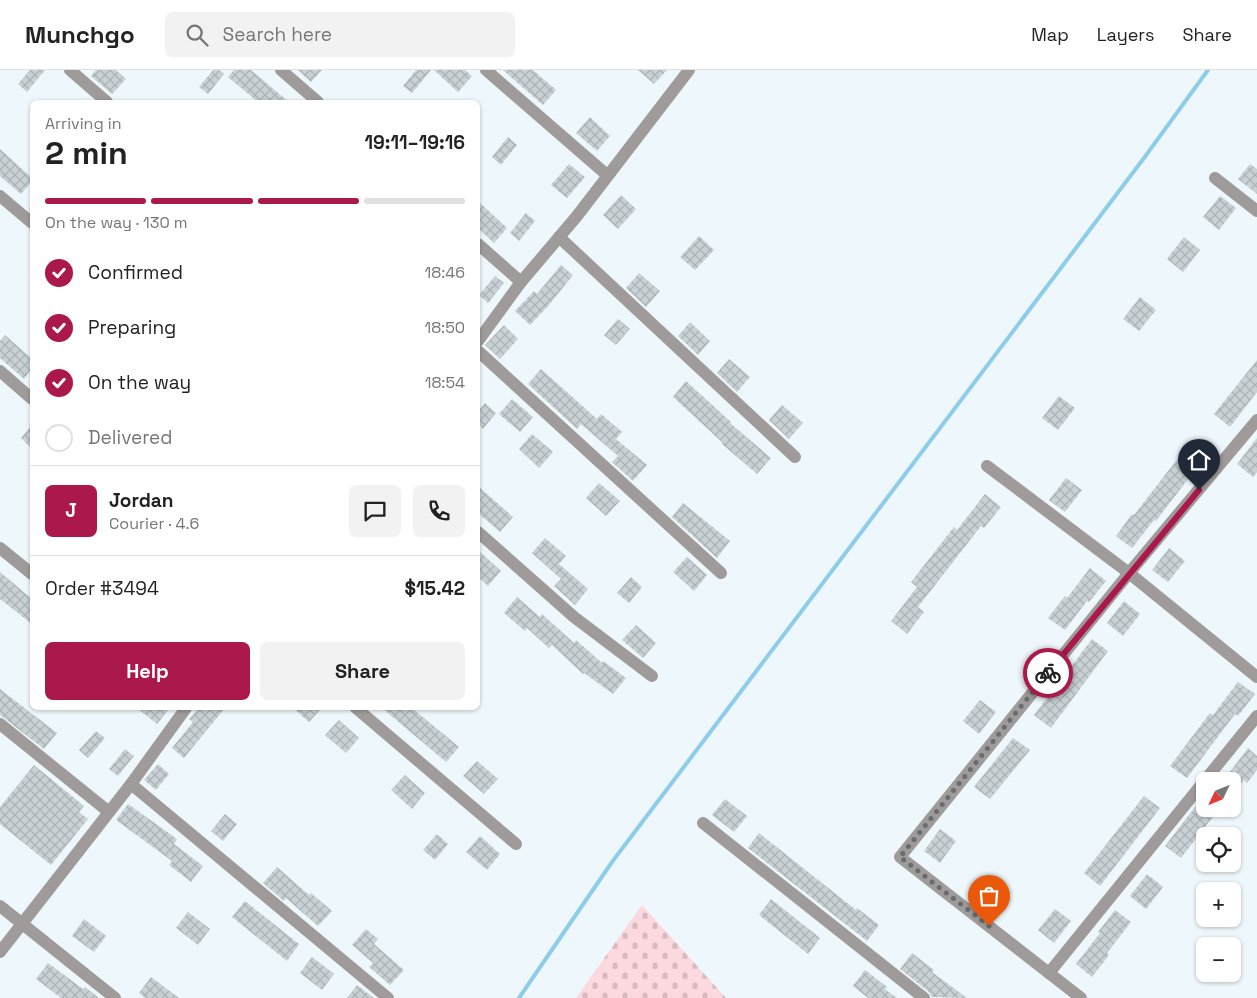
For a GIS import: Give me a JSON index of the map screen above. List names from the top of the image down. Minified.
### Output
{"north":"bottom left","page":{"header":"Munchgo","search":"Search here","nav":["Map","Layers","Share"],"heading":["2 min","Arriving in","19:11–19:16"],"panel":["Jordan","Courier · 4.6","Order #3494","$15.42"],"bar":"On the way · 130 m","list":[["Confirmed","18:46"],["Preparing","18:50"],["On the way","18:54"],"Delivered"],"round":"J","buttons":["Help","Share"],"map_buttons":["+","−"]}}
